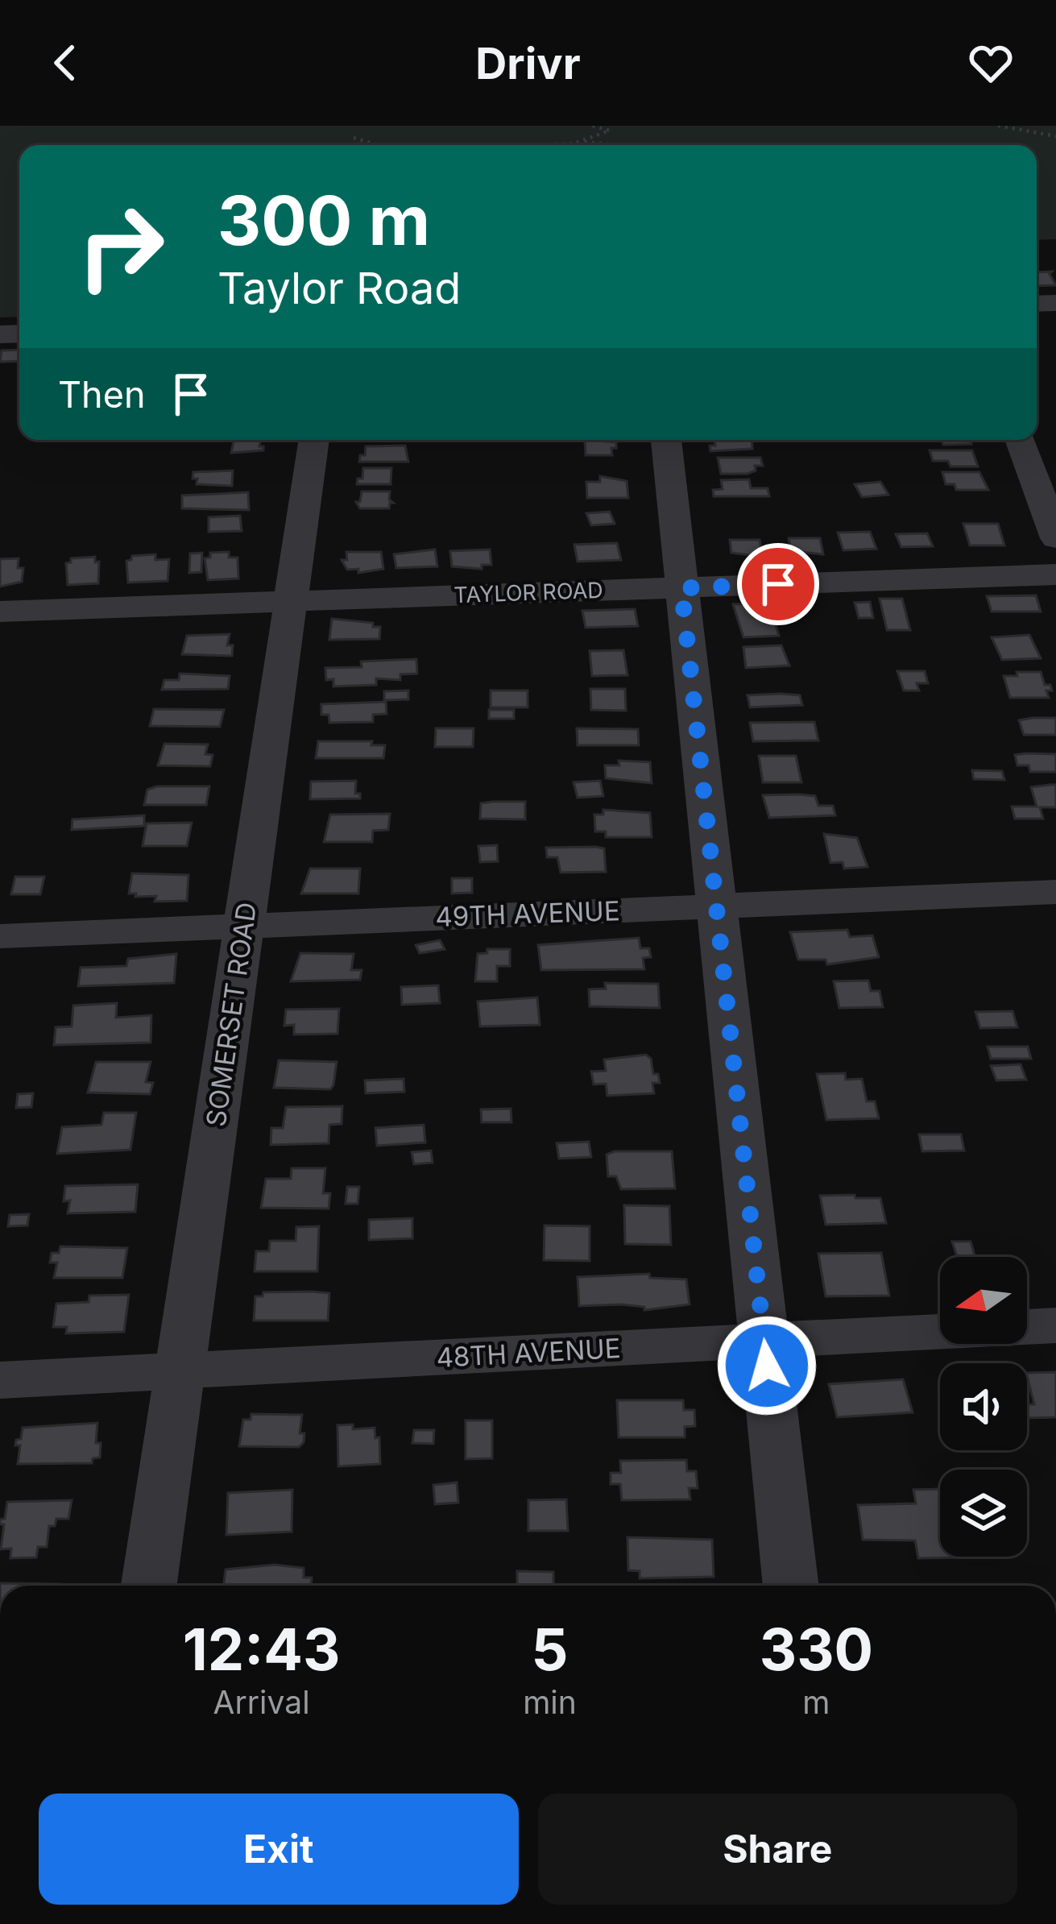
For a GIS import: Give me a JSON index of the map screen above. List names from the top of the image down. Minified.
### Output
{"streets":{"street":["TAYLOR ROAD","49TH AVENUE","SOMERSET ROAD","48TH AVENUE"]},"crossings":[["TAYLOR ROAD","SOMERSET ROAD"],["49TH AVENUE","SOMERSET ROAD"],["SOMERSET ROAD","48TH AVENUE"]],"north":"left","page":{"header":"Drivr","turn":["300 m","Taylor Road"],"then":"Then","eta":["12:43","Arrival","5","min","330","m"],"buttons":["Exit","Share"]}}
